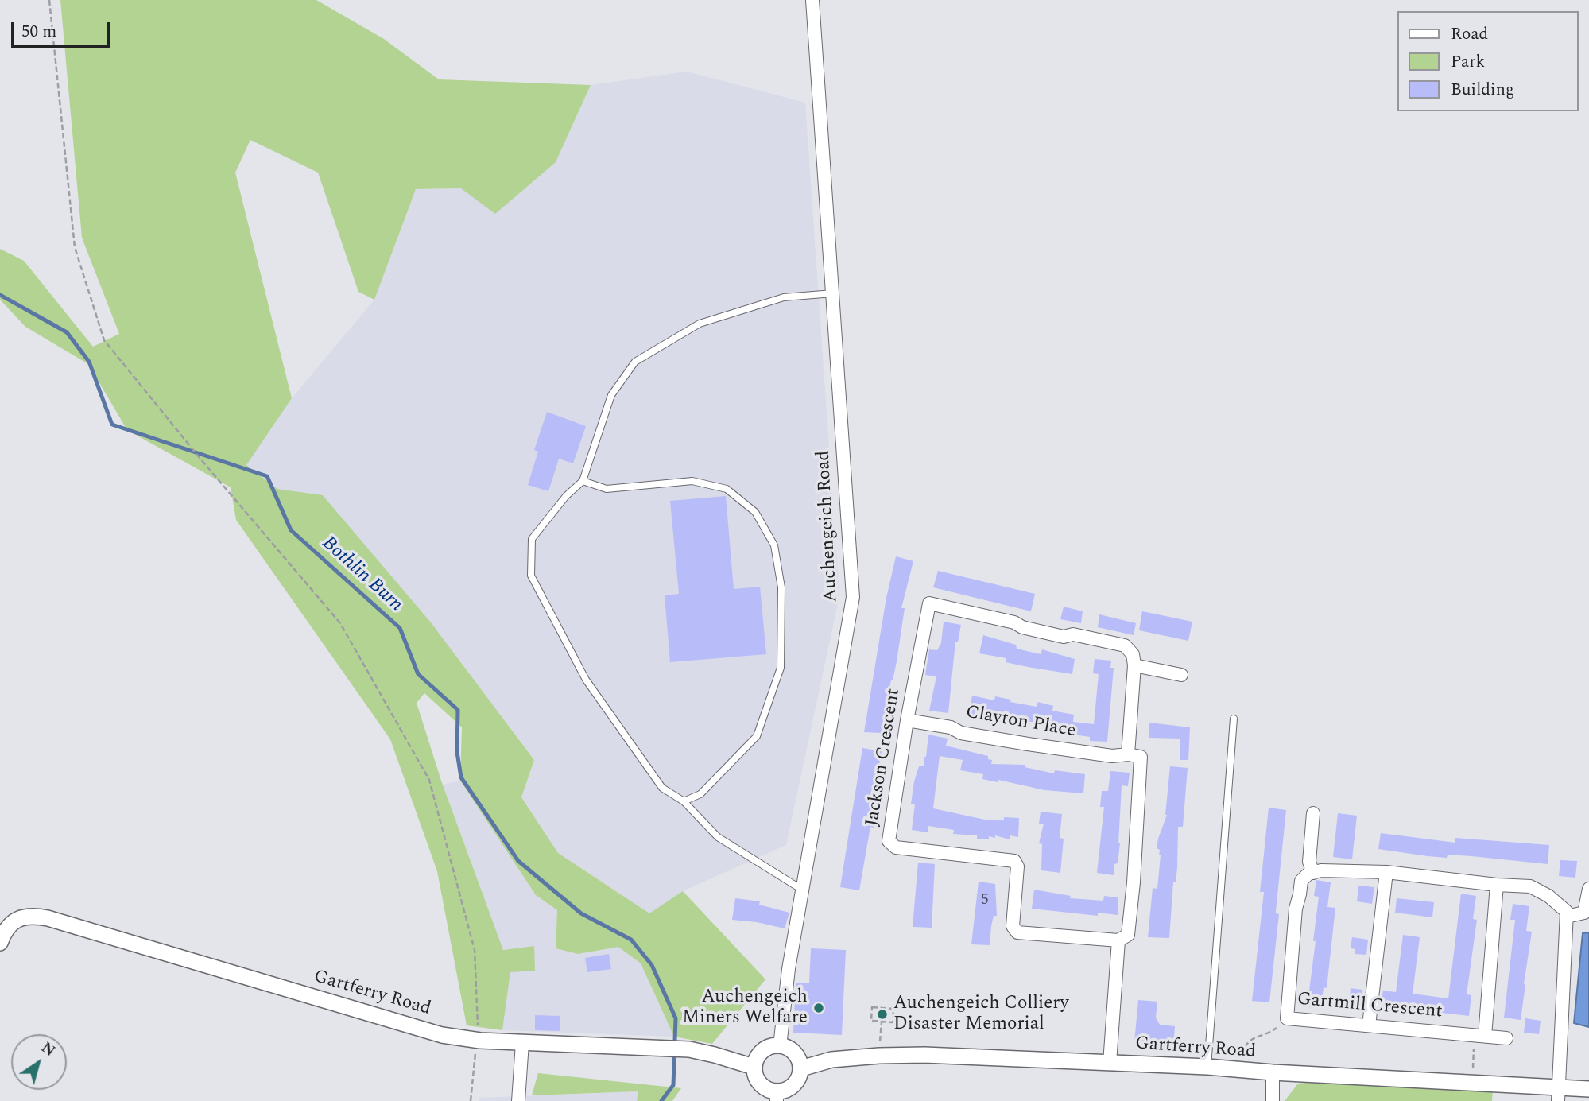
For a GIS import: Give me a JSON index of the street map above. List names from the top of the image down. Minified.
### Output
{"streets":{"street":["Auchengeich Road","Clayton Place","Jackson Crescent","Gartferry Road","Gartmill Crescent"]},"crossings":[["Auchengeich Road","Gartferry Road"],["Clayton Place","Jackson Crescent"]],"water":["Bothlin Burn"],"places":["Auchengeich Miners Welfare","Auchengeich Colliery Disaster Memorial"],"house_numbers":["5"],"legend":["Road","Park","Building"],"scale_bar":"50 m","north":"top right"}
